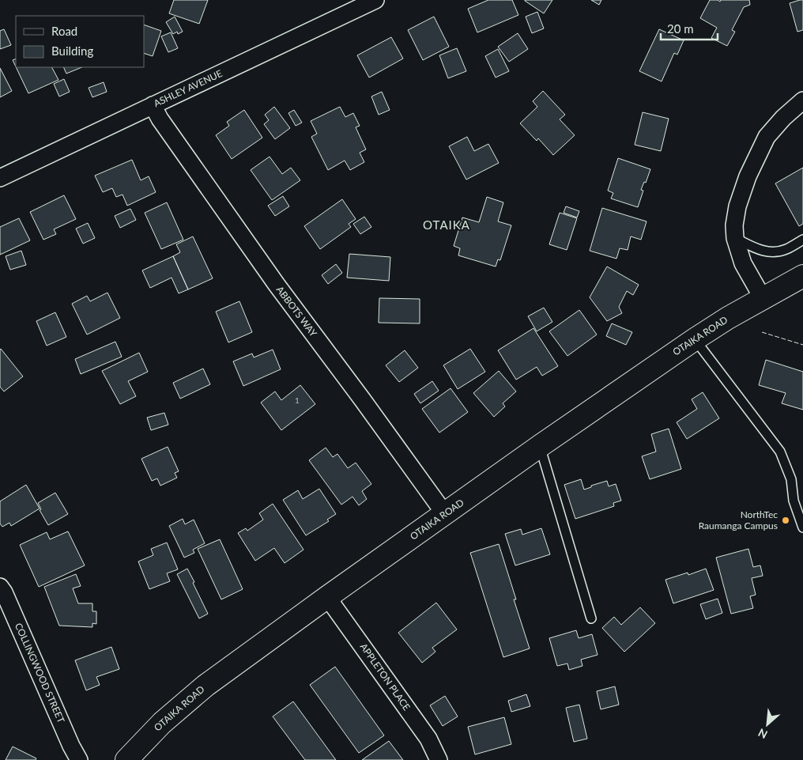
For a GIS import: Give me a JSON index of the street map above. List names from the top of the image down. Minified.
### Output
{"streets":{"highway":["OTAIKA ROAD"],"street":["ASHLEY AVENUE","ABBOTS WAY","COLLINGWOOD STREET","APPLETON PLACE"]},"crossings":[["ASHLEY AVENUE","ABBOTS WAY"],["ABBOTS WAY","OTAIKA ROAD"],["OTAIKA ROAD","APPLETON PLACE"]],"districts":["OTAIKA"],"places":["NorthTec Raumanga Campus"],"house_numbers":["1"],"legend":["Road","Building"],"scale_bar":"20 m","north":"bottom left"}
